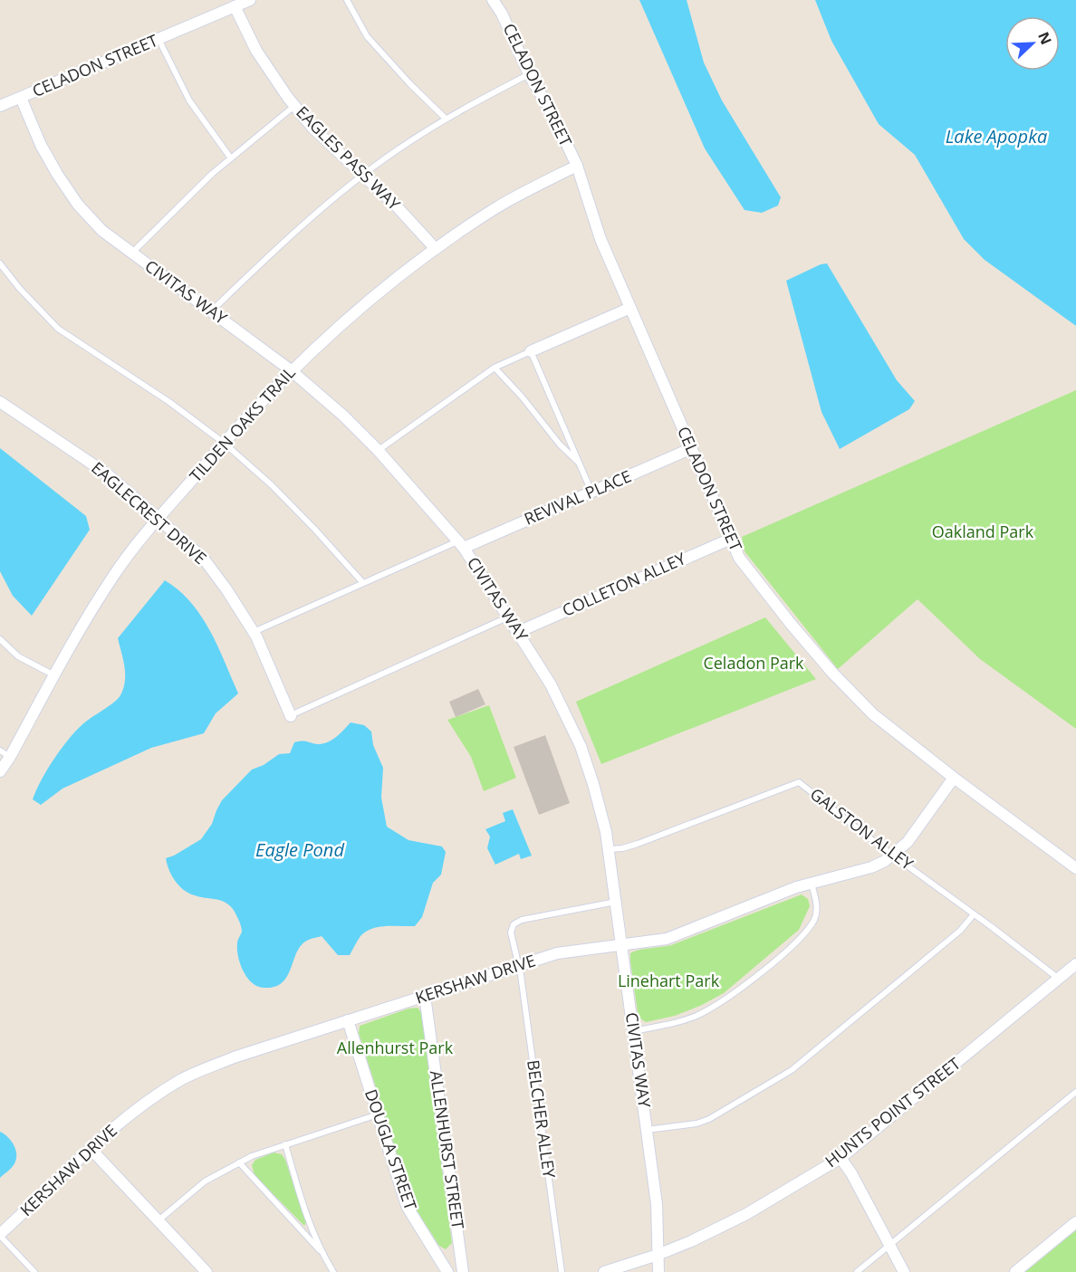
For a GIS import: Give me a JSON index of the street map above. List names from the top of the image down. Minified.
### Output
{"streets":{"street":["CELADON STREET","EAGLES PASS WAY","CIVITAS WAY","TILDEN OAKS TRAIL","REVIVAL PLACE","EAGLECREST DRIVE","COLLETON ALLEY","KERSHAW DRIVE","HUNTS POINT STREET","DOUGLA STREET","ALLENHURST STREET"],"lane":["GALSTON ALLEY","BELCHER ALLEY"]},"crossings":[["CELADON STREET","EAGLES PASS WAY"],["CELADON STREET","CIVITAS WAY"],["CELADON STREET","TILDEN OAKS TRAIL"],["CELADON STREET","REVIVAL PLACE"],["CELADON STREET","COLLETON ALLEY"],["CELADON STREET","KERSHAW DRIVE"],["EAGLES PASS WAY","TILDEN OAKS TRAIL"],["CIVITAS WAY","TILDEN OAKS TRAIL"],["CIVITAS WAY","REVIVAL PLACE"],["CIVITAS WAY","COLLETON ALLEY"],["CIVITAS WAY","GALSTON ALLEY"],["CIVITAS WAY","KERSHAW DRIVE"],["CIVITAS WAY","HUNTS POINT STREET"],["CIVITAS WAY","BELCHER ALLEY"],["TILDEN OAKS TRAIL","EAGLECREST DRIVE"],["GALSTON ALLEY","KERSHAW DRIVE"],["GALSTON ALLEY","HUNTS POINT STREET"],["KERSHAW DRIVE","BELCHER ALLEY"],["KERSHAW DRIVE","DOUGLA STREET"],["KERSHAW DRIVE","ALLENHURST STREET"]],"water":["Lake Apopka","Eagle Pond"],"parks":["Oakland Park","Celadon Park","Linehart Park","Allenhurst Park"],"north":"top right"}
